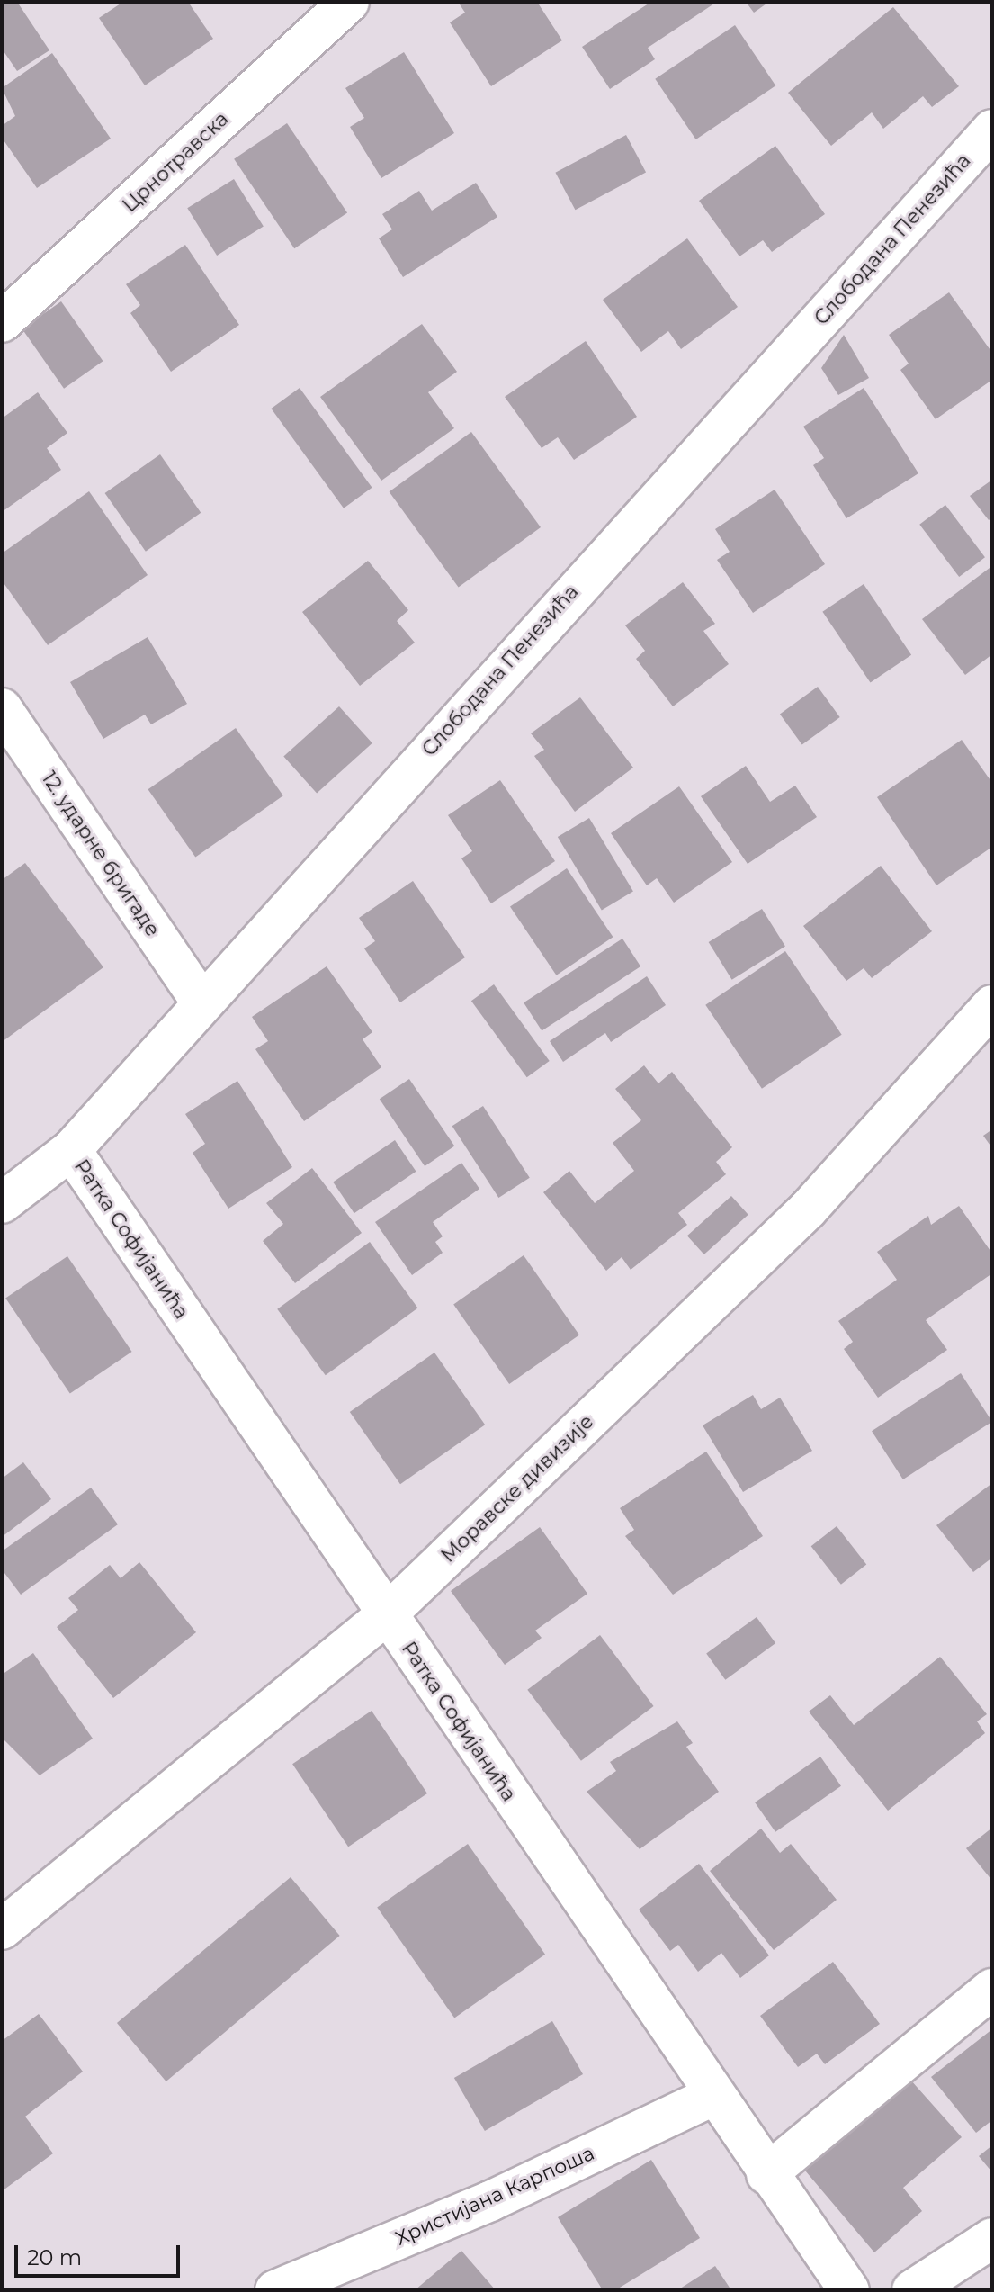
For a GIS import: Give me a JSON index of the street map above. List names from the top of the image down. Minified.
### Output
{"streets":{"street":["Црнотравска","Слободана Пенезића","12. ударне бригаде","Ратка Софијанића","Моравске дивизије","Христијана Карпоша"]},"crossings":[["Слободана Пенезића","12. ударне бригаде"],["Слободана Пенезића","Ратка Софијанића"],["Ратка Софијанића","Моравске дивизије"],["Ратка Софијанића","Христијана Карпоша"]],"scale_bar":"20 m"}
